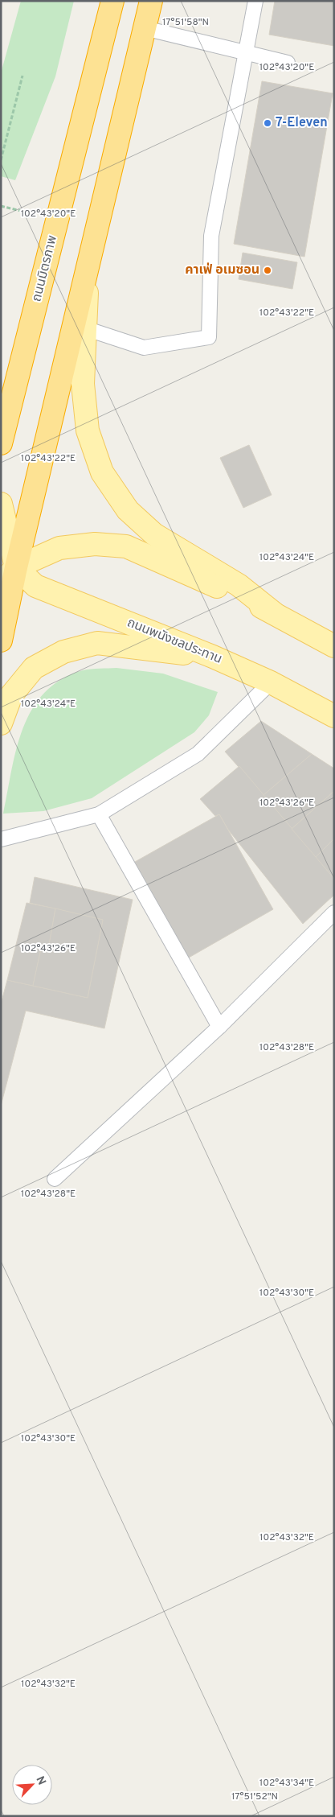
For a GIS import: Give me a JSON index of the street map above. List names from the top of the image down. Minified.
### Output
{"streets":{"highway":["ถนนมิตรภาพ"],"main road":["ถนนพนังชลประทาน"]},"places":["7-Eleven","คาเฟ่ อเมซอน"],"north":"top right","coordinates":["17°51'58\"N","102°43'20\"E","102°43'22\"E","102°43'24\"E","102°43'26\"E","102°43'28\"E","102°43'30\"E","102°43'32\"E","102°43'34\"E","17°51'52\"N"]}
